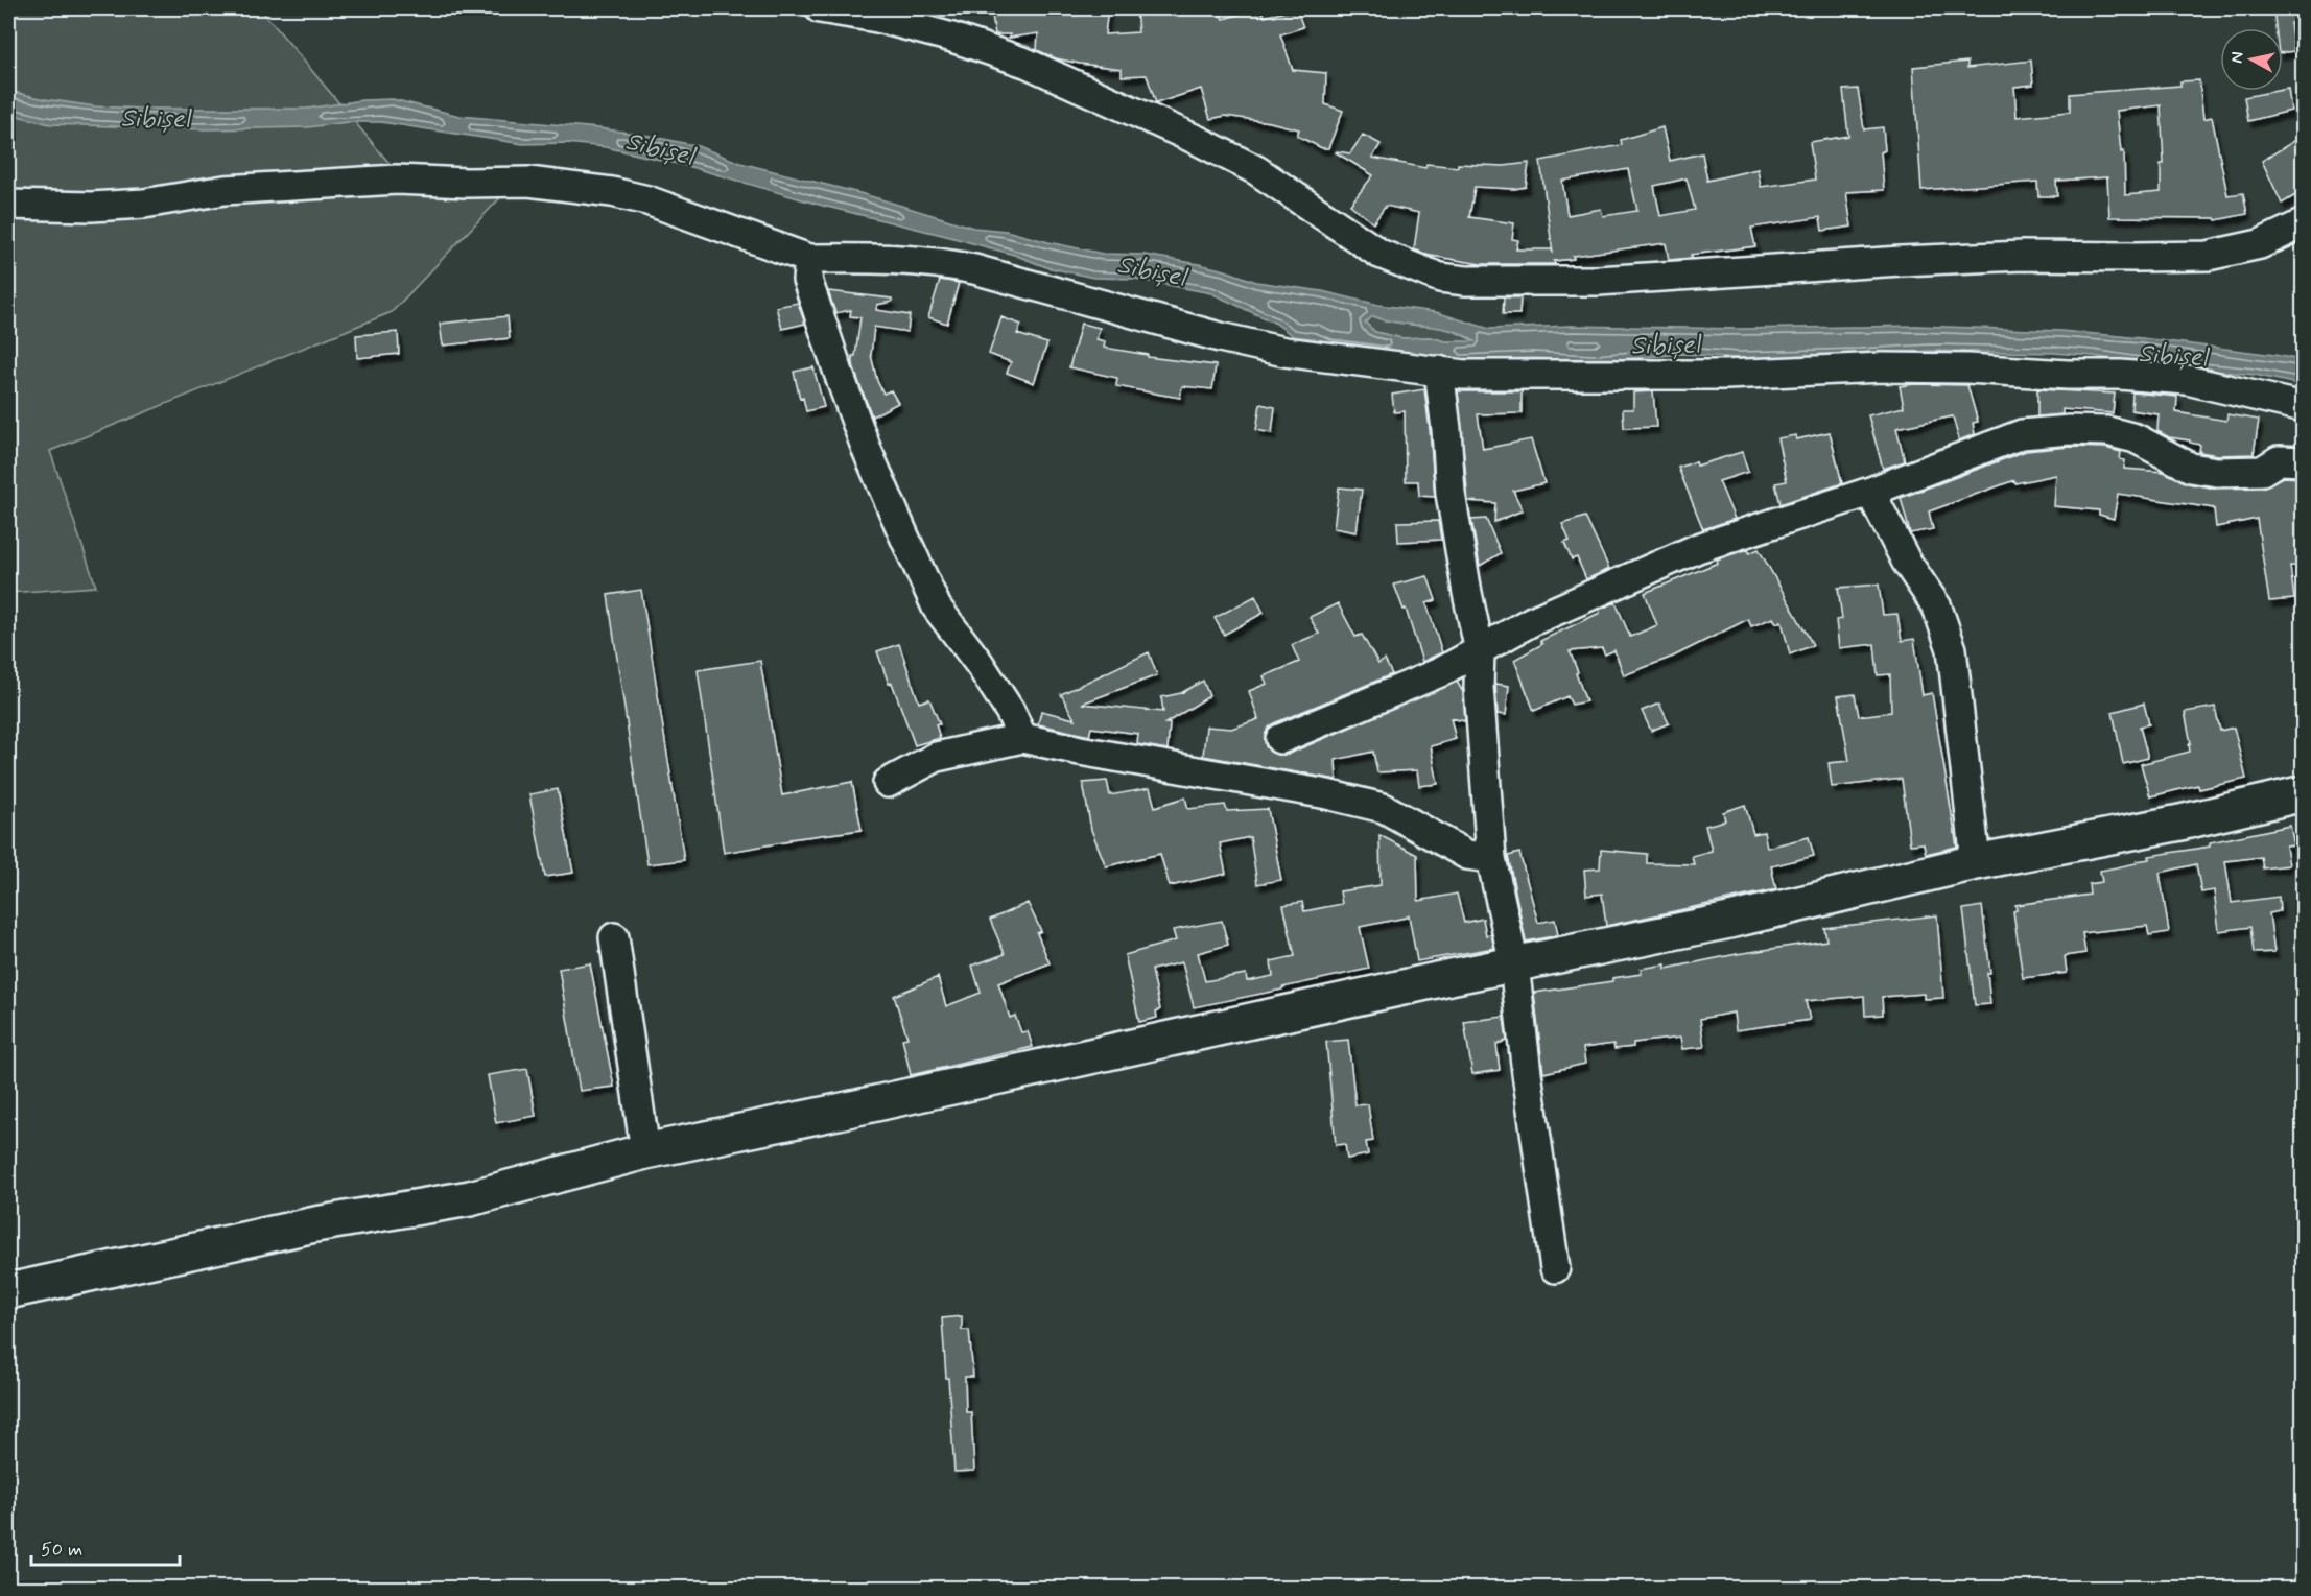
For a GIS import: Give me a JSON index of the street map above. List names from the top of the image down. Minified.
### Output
{"water":["Sibișel"],"scale_bar":"50 m","north":"left"}
